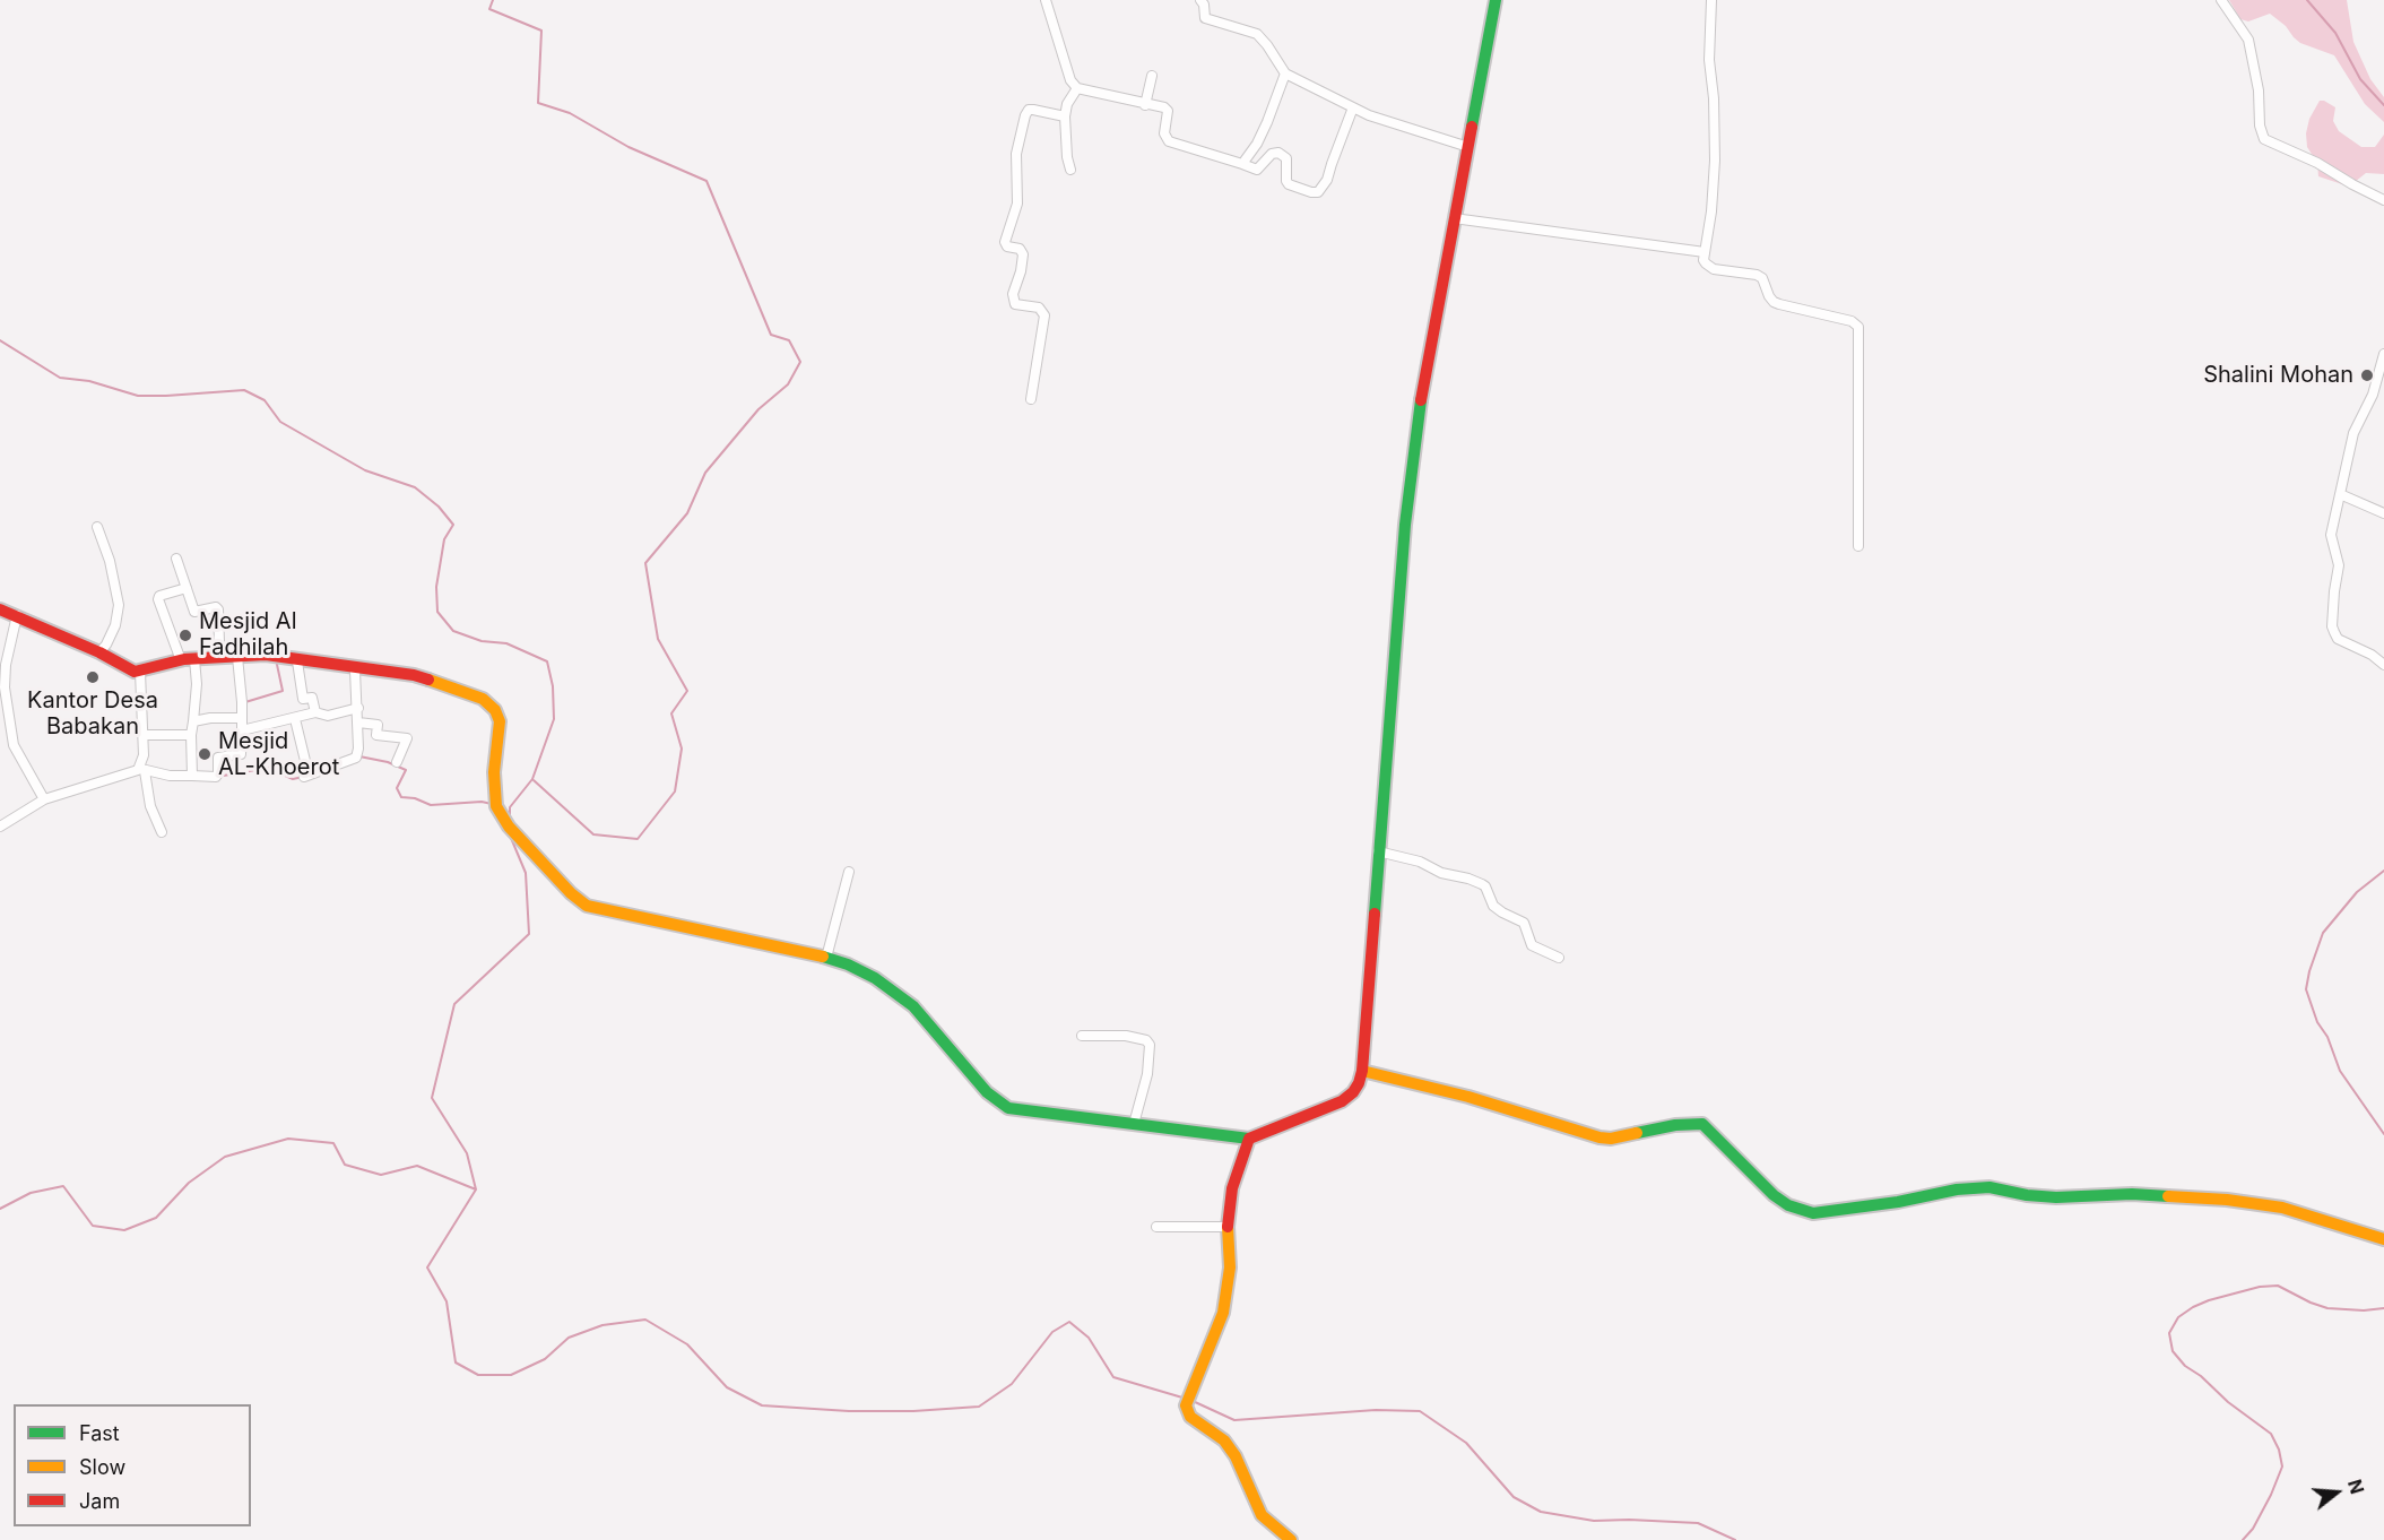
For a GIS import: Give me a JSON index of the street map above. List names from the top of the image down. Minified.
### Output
{"places":["Shalini Mohan","Mesjid Al Fadhilah","Kantor Desa Babakan","Mesjid AL-Khoerot"],"legend":["Fast","Slow","Jam"],"north":"right"}
